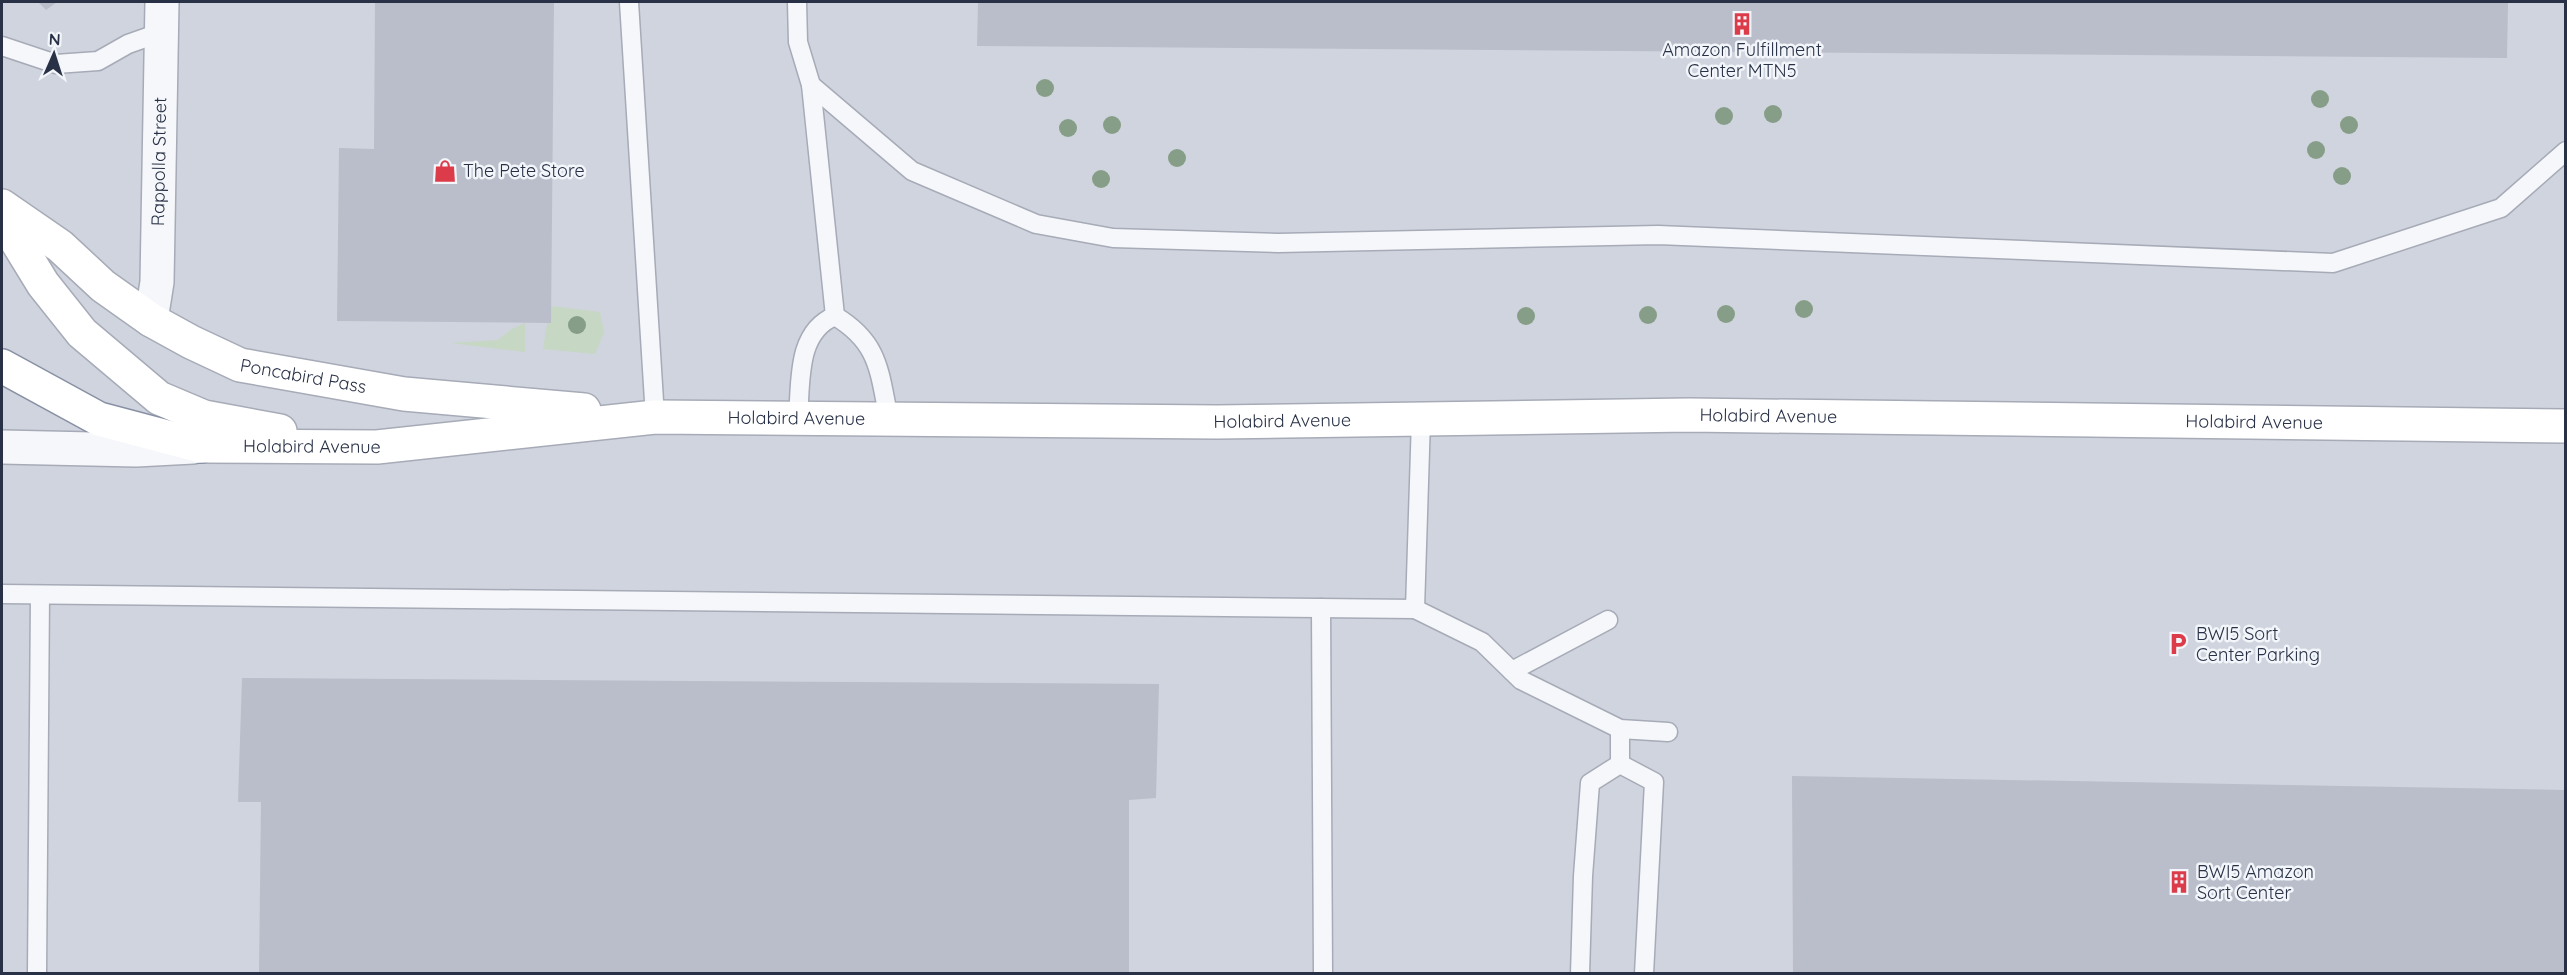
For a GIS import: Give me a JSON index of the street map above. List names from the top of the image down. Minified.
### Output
{"streets":{"main road":["Poncabird Pass","Holabird Avenue"],"street":["Rappolla Street"]},"crossings":[["Rappolla Street","Poncabird Pass"],["Poncabird Pass","Holabird Avenue"]],"places":{"building":["Amazon Fulfillment Center MTN5","BWI5 Amazon Sort Center"],"shop":["The Pete Store"],"parking":["BWI5 Sort Center Parking"]},"north":"top"}
